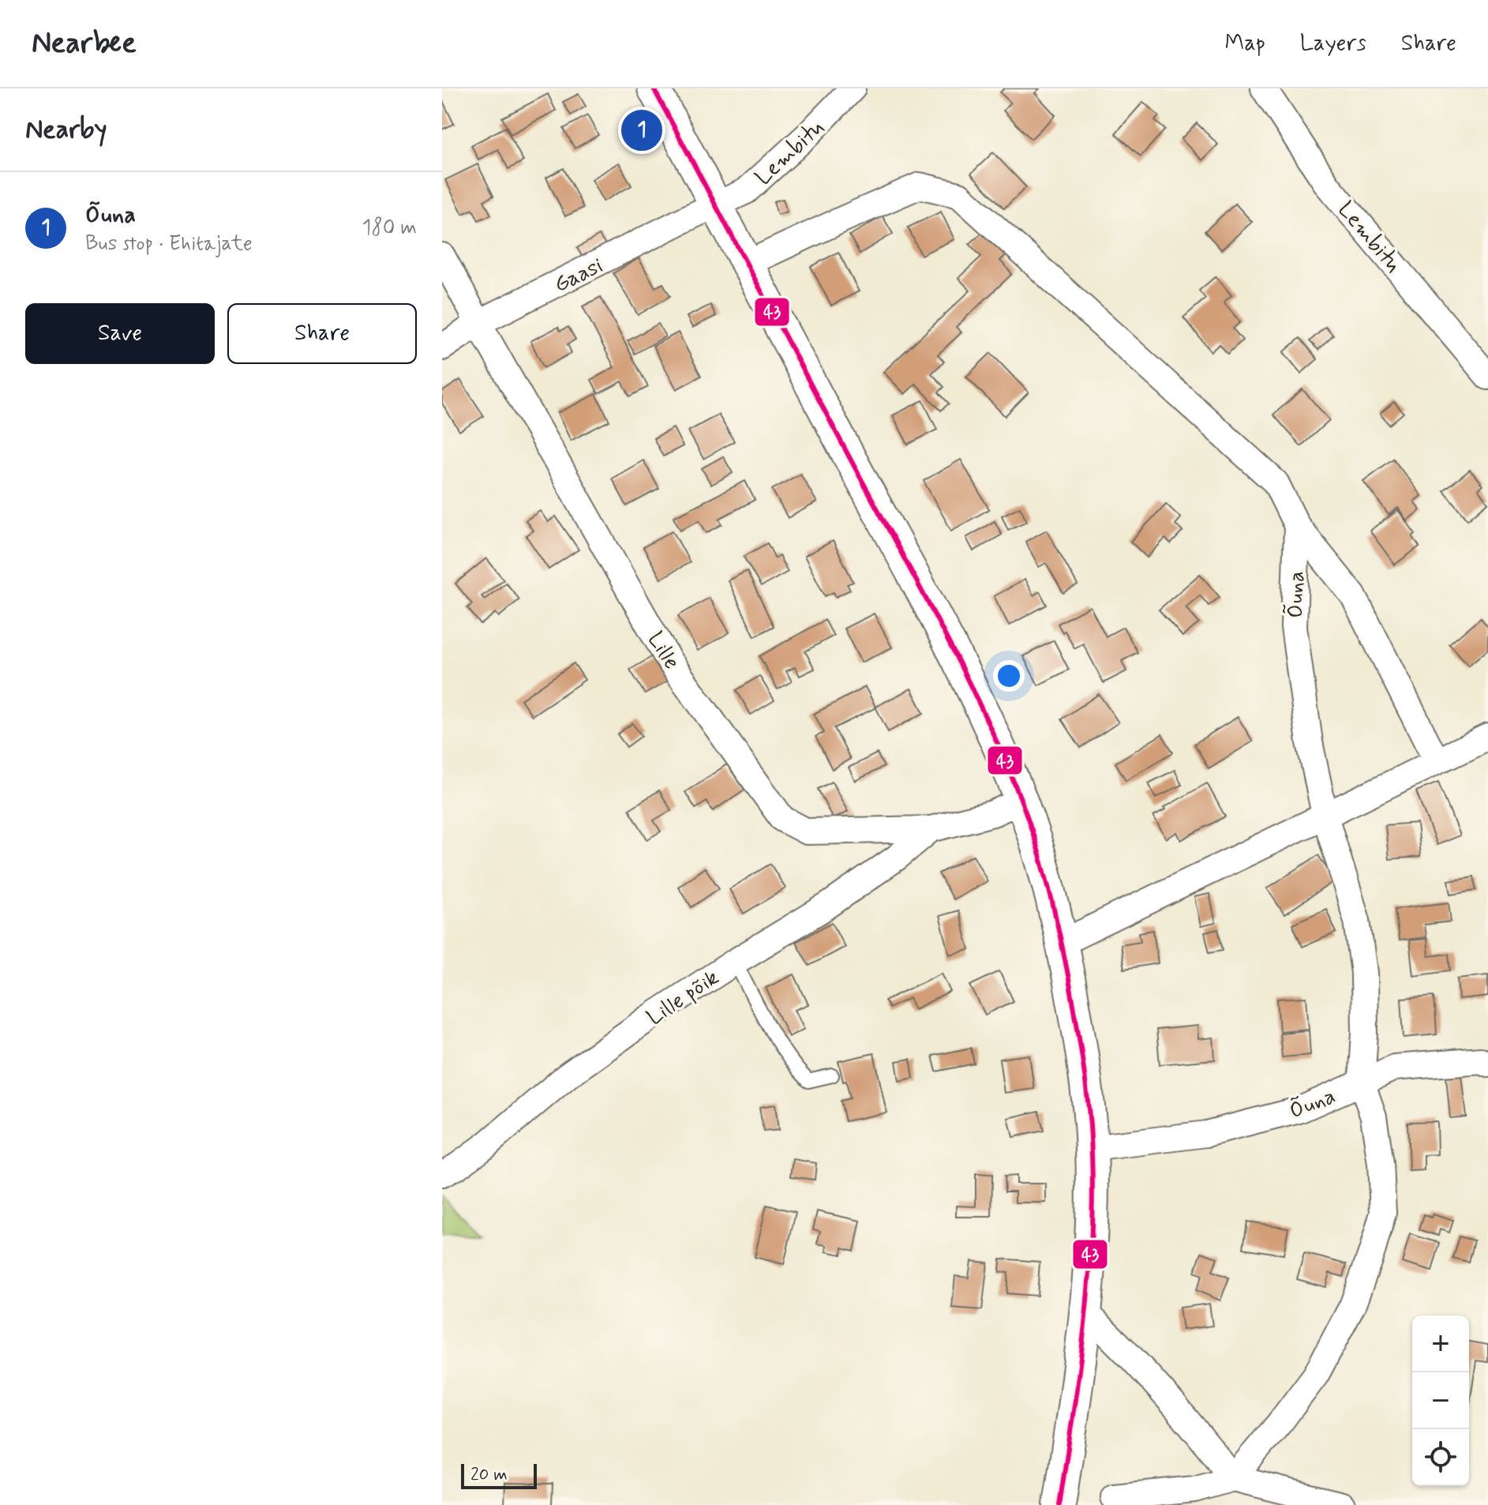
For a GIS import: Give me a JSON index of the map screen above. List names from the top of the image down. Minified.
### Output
{"streets":{"street":["Lembitu","Gaasi","Õuna","Lille","Lille põik"]},"crossings":[["Lembitu","Gaasi"],["Gaasi","Lille"],["Lille","Lille põik"]],"lines":["transit line 43"],"scale_bar":"20 m","page":{"header":"Nearbee","nav":["Map","Layers","Share"],"heading":"Nearby","pins":"1","list":[{"mark":"1","name":"Õuna","note":"Bus stop · Ehitajate","value":"180 m"}],"buttons":["Save","Share"],"map_buttons":["+","−"],"scale":"20 m"}}
